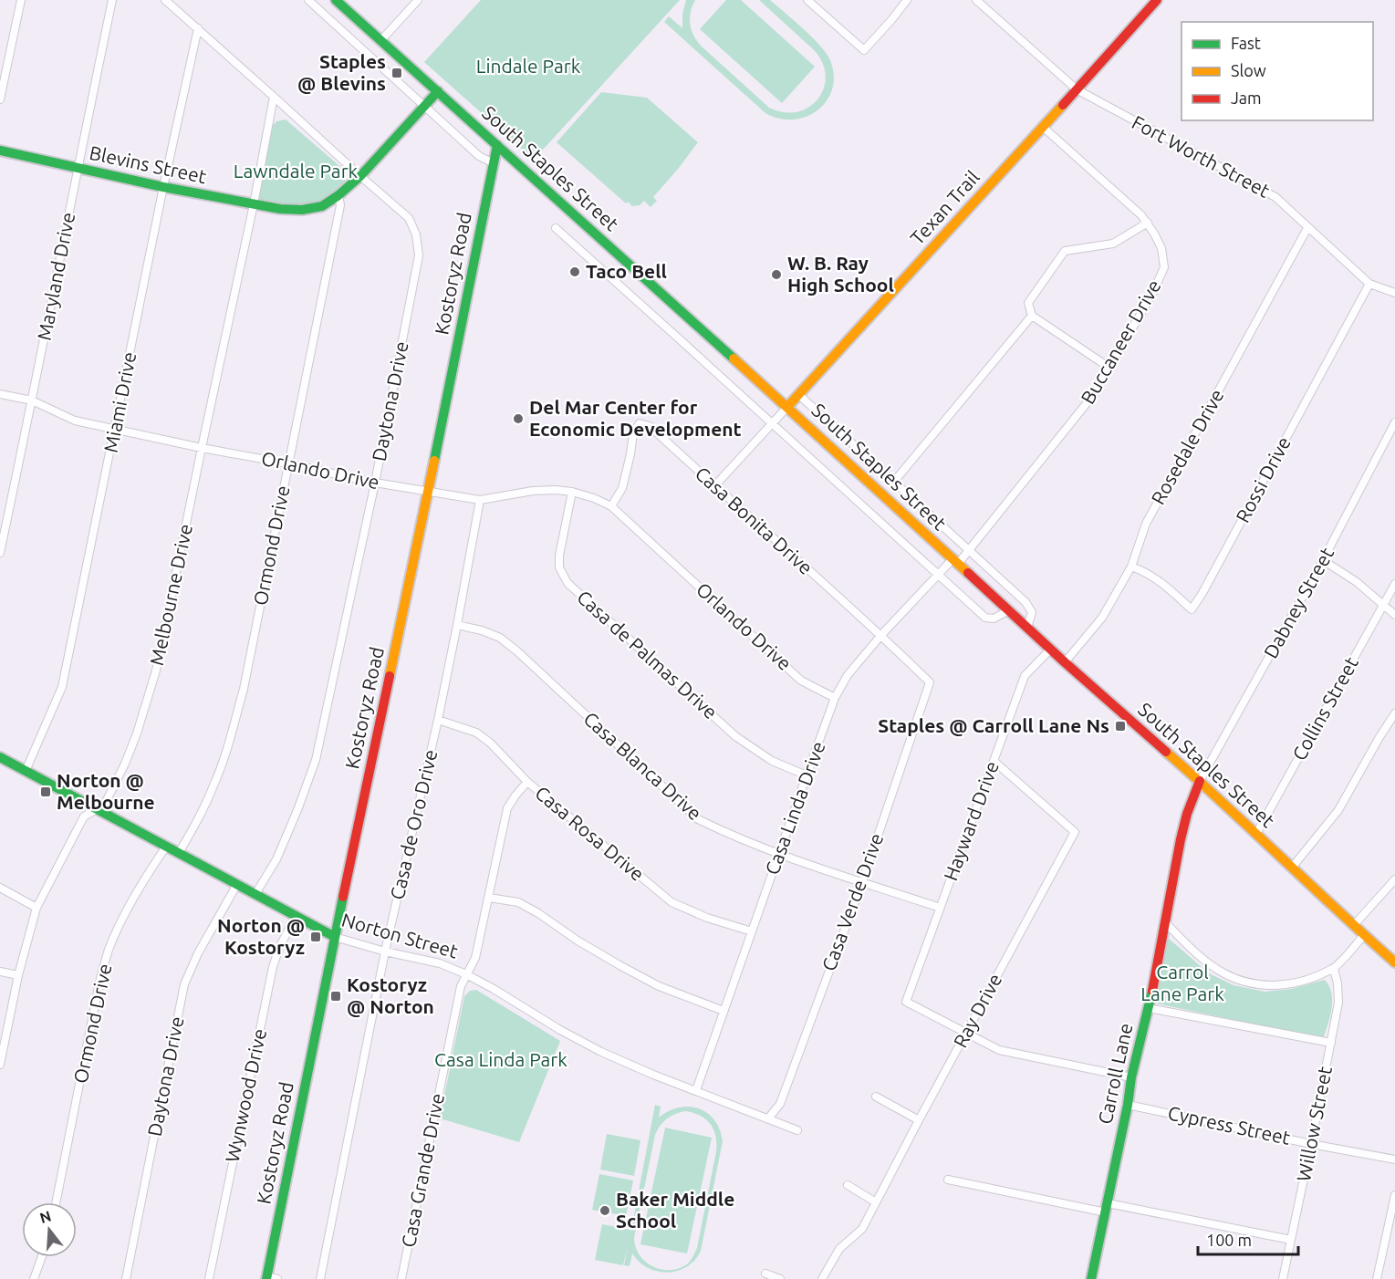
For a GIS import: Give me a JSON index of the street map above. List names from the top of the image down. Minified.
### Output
{"streets":{"main road":["Blevins Street","South Staples Street","Texan Trail","Kostoryz Road","Norton Street","Carroll Lane"],"street":["Fort Worth Street","Maryland Drive","Buccaneer Drive","Daytona Drive","Miami Drive","Rosedale Drive","Orlando Drive","Rossi Drive","Casa Bonita Drive","Ormond Drive","Melbourne Drive","Dabney Street","Casa de Palmas Drive","Collins Street","Casa Blanca Drive","Casa Linda Drive","Hayward Drive","Casa de Oro Drive","Casa Rosa Drive","Casa Verde Drive","Ray Drive","Wynwood Drive","Willow Street","Cypress Street","Casa Grande Drive"]},"crossings":[["Fort Worth Street","Texan Trail"],["Fort Worth Street","Rosedale Drive"],["Fort Worth Street","Rossi Drive"],["Blevins Street","South Staples Street"],["Blevins Street","Maryland Drive"],["Blevins Street","Daytona Drive"],["Blevins Street","Miami Drive"],["Blevins Street","Ormond Drive"],["Blevins Street","Melbourne Drive"],["South Staples Street","Texan Trail"],["South Staples Street","Kostoryz Road"],["South Staples Street","Buccaneer Drive"],["South Staples Street","Rosedale Drive"],["South Staples Street","Dabney Street"],["South Staples Street","Collins Street"],["South Staples Street","Casa Linda Drive"],["South Staples Street","Hayward Drive"],["South Staples Street","Carroll Lane"],["Texan Trail","Buccaneer Drive"],["Texan Trail","Casa Bonita Drive"],["Kostoryz Road","Orlando Drive"],["Kostoryz Road","Norton Street"],["Maryland Drive","Orlando Drive"],["Buccaneer Drive","Casa Linda Drive"],["Daytona Drive","Miami Drive"],["Daytona Drive","Orlando Drive"],["Daytona Drive","Melbourne Drive"],["Daytona Drive","Norton Street"],["Miami Drive","Orlando Drive"],["Miami Drive","Norton Street"],["Rosedale Drive","Rossi Drive"],["Orlando Drive","Casa Bonita Drive"],["Orlando Drive","Ormond Drive"],["Orlando Drive","Melbourne Drive"],["Orlando Drive","Casa de Palmas Drive"],["Orlando Drive","Casa Linda Drive"],["Orlando Drive","Casa de Oro Drive"],["Casa Bonita Drive","Casa Linda Drive"],["Casa Bonita Drive","Casa Verde Drive"],["Ormond Drive","Norton Street"],["Melbourne Drive","Norton Street"],["Dabney Street","Carroll Lane"],["Casa de Palmas Drive","Casa Linda Drive"],["Casa Blanca Drive","Casa Linda Drive"],["Casa Blanca Drive","Hayward Drive"],["Casa Blanca Drive","Casa de Oro Drive"],["Casa Blanca Drive","Casa Verde Drive"],["Casa Linda Drive","Casa Rosa Drive"],["Casa Linda Drive","Norton Street"],["Hayward Drive","Ray Drive"],["Casa de Oro Drive","Casa Rosa Drive"],["Casa de Oro Drive","Norton Street"],["Casa Rosa Drive","Casa Grande Drive"],["Casa Verde Drive","Norton Street"],["Norton Street","Wynwood Drive"],["Norton Street","Casa Grande Drive"],["Carroll Lane","Cypress Street"],["Willow Street","Cypress Street"]],"parks":["Lindale Park","Lawndale Park","Carrol Lane Park","Casa Linda Park"],"places":{"transit":["Staples @ Blevins","Staples @ Carroll Lane Ns","Norton @ Melbourne","Norton @ Kostoryz","Kostoryz @ Norton"],"other":["Taco Bell","W. B. Ray High School","Del Mar Center for Economic Development","Baker Middle School"]},"legend":["Fast","Slow","Jam"],"scale_bar":"100 m","north":"top"}
